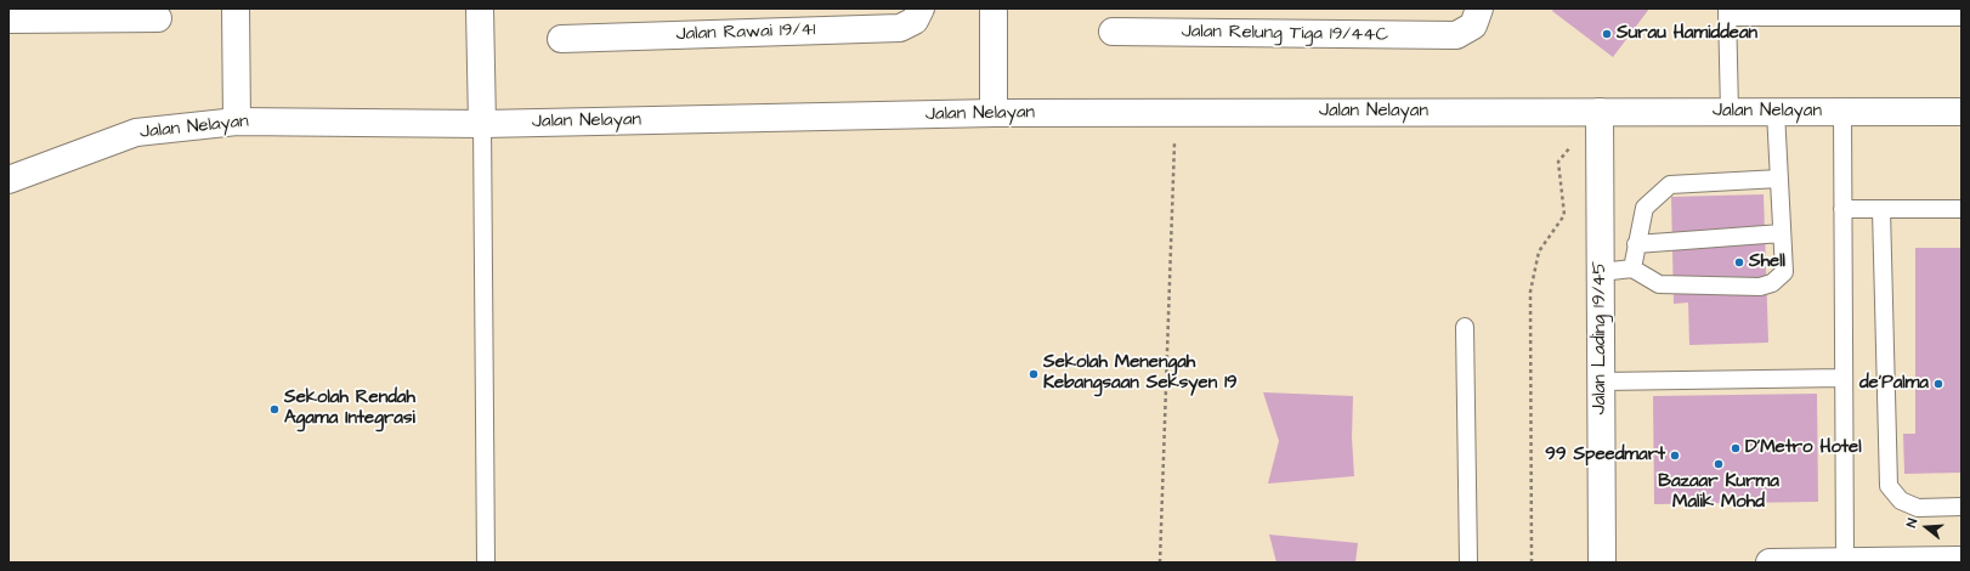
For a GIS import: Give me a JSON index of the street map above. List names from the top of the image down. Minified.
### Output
{"streets":{"street":["Jalan Rawai 19/41","Jalan Relung Tiga 19/44C","Jalan Nelayan","Jalan Lading 19/45"]},"crossings":[["Jalan Nelayan","Jalan Lading 19/45"]],"places":["Surau Hamiddean","Shell","Sekolah Menengah Kebangsaan Seksyen 19","de'Palma","Sekolah Rendah Agama Integrasi","D'Metro Hotel","99 Speedmart","Bazaar Kurma Malik Mohd"],"north":"left"}
